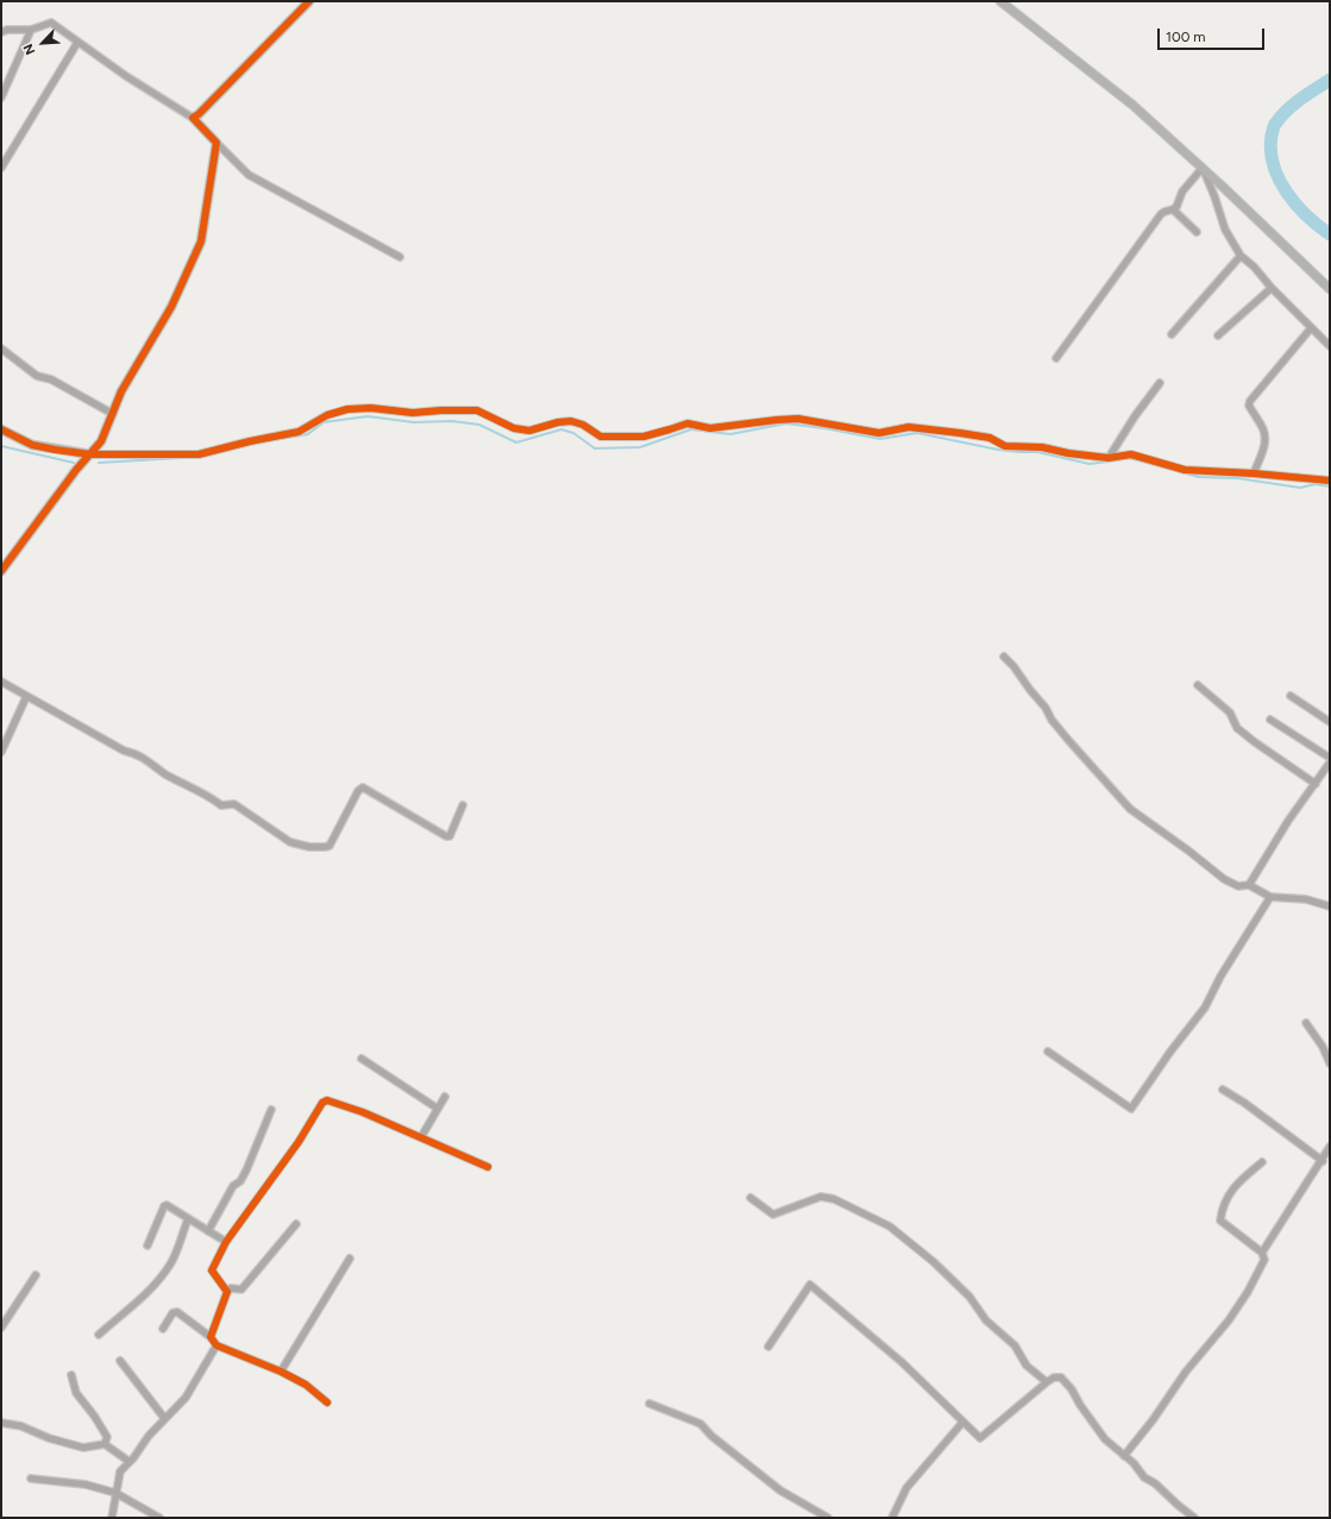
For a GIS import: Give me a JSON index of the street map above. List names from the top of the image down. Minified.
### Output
{"scale_bar":"100 m","north":"bottom left"}
